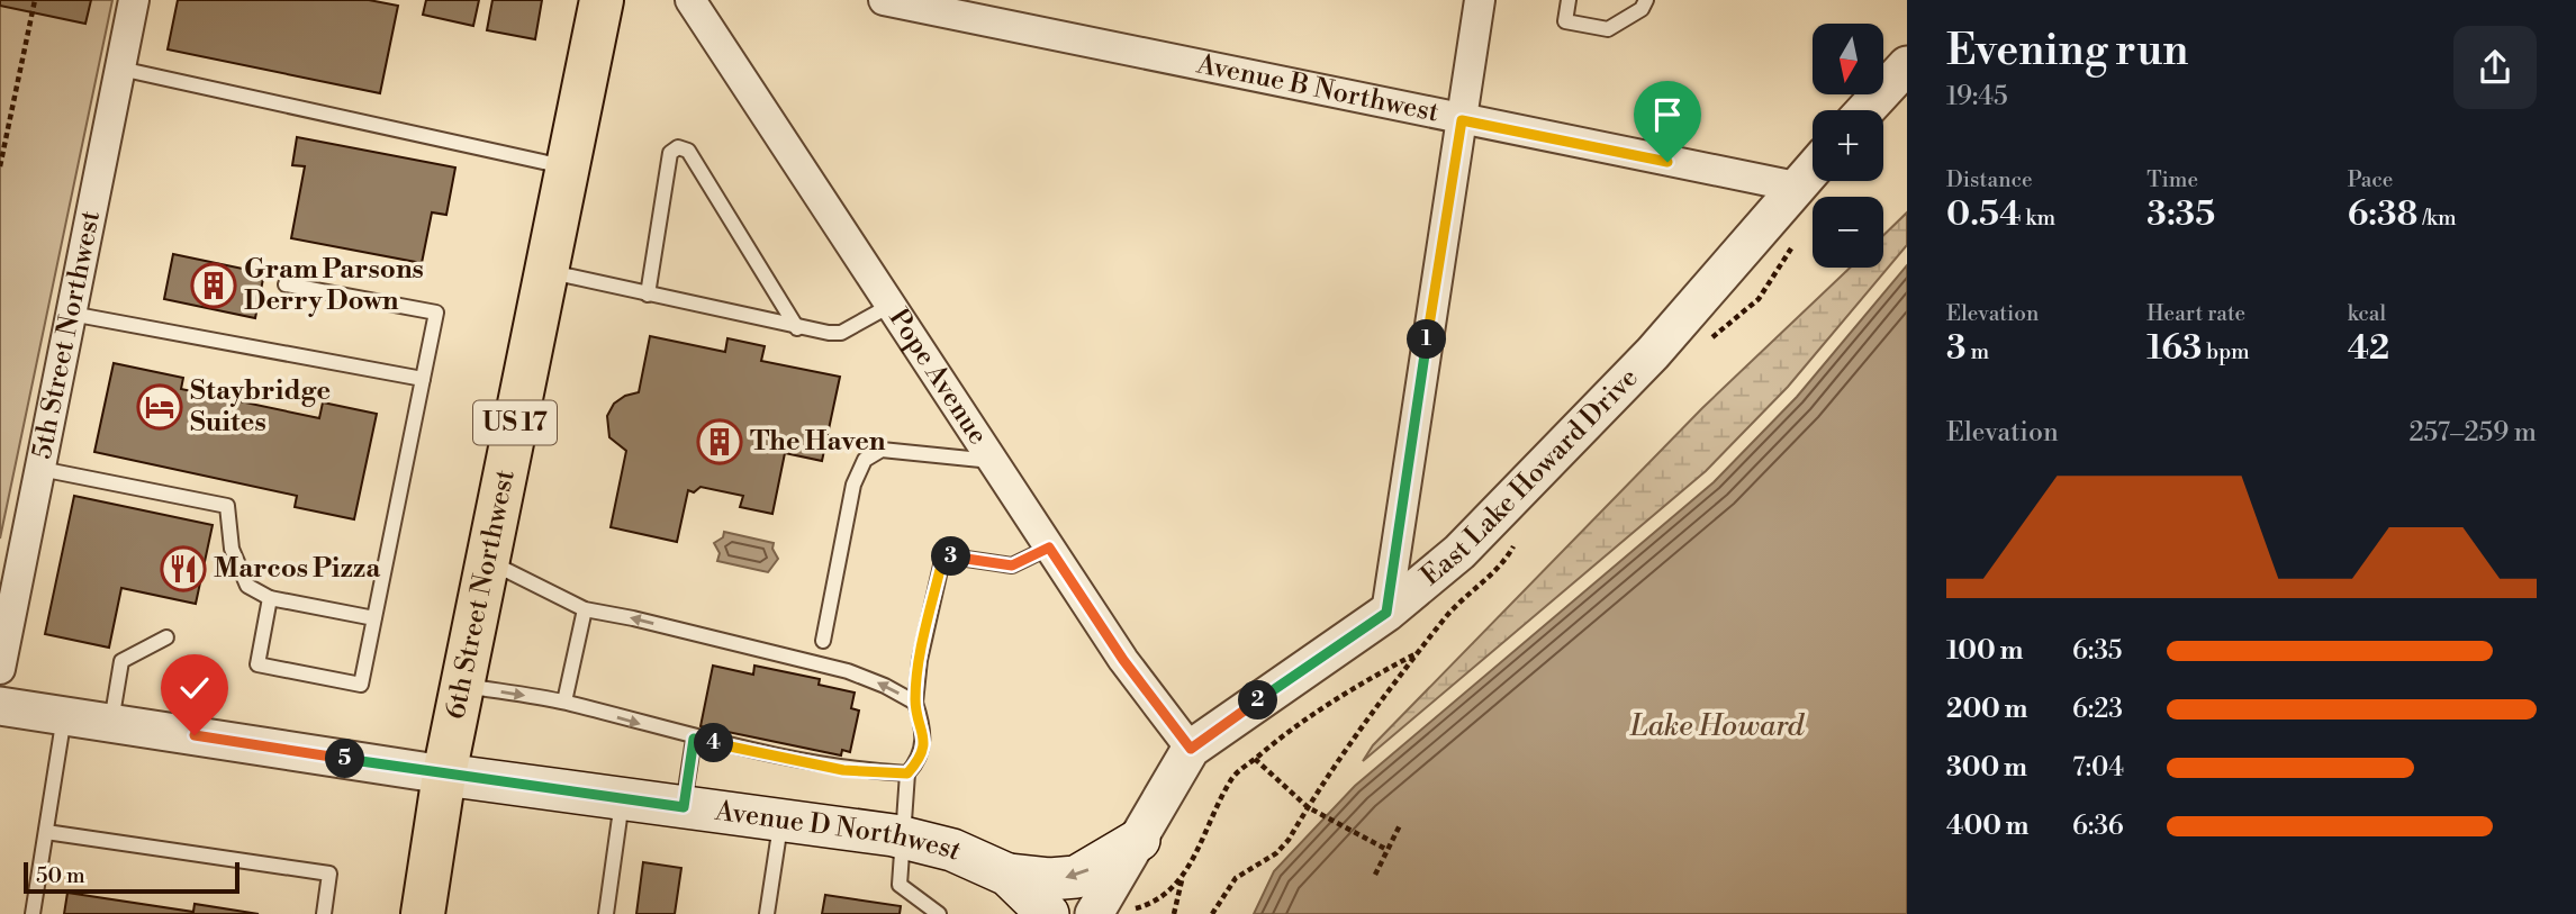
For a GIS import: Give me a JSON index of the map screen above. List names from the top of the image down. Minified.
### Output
{"streets":{"highway":["US 17","6th Street Northwest"],"main road":["Avenue D Northwest"],"street":["Avenue B Northwest","5th Street Northwest","Pope Avenue","East Lake Howard Drive"]},"crossings":[["Avenue B Northwest","East Lake Howard Drive"],["Pope Avenue","East Lake Howard Drive"],["6th Street Northwest","Avenue D Northwest"]],"water":["Lake Howard"],"places":{"building":["Gram Parsons Derry Down","The Haven"],"hotel":["Staybridge Suites"],"restaurant":["Marcos Pizza"]},"scale_bar":"50 m","north":"bottom","page":{"heading":["Evening run","19:45"],"map_buttons":["+","−"],"stats":[["Distance","0.54 km"],["Time","3:35"],["Pace","6:38 /km"],["Elevation","3 m"],["Heart rate","163 bpm"],["kcal","42"]],"pins":["1","3","2","4","5"],"chart":["Elevation","257–259 m"],"list":[{"name":"100 m","note":"6:35"},{"name":"200 m","note":"6:23"},{"name":"300 m","note":"7:04"},{"name":"400 m","note":"6:36"}],"scale":"50 m"}}
